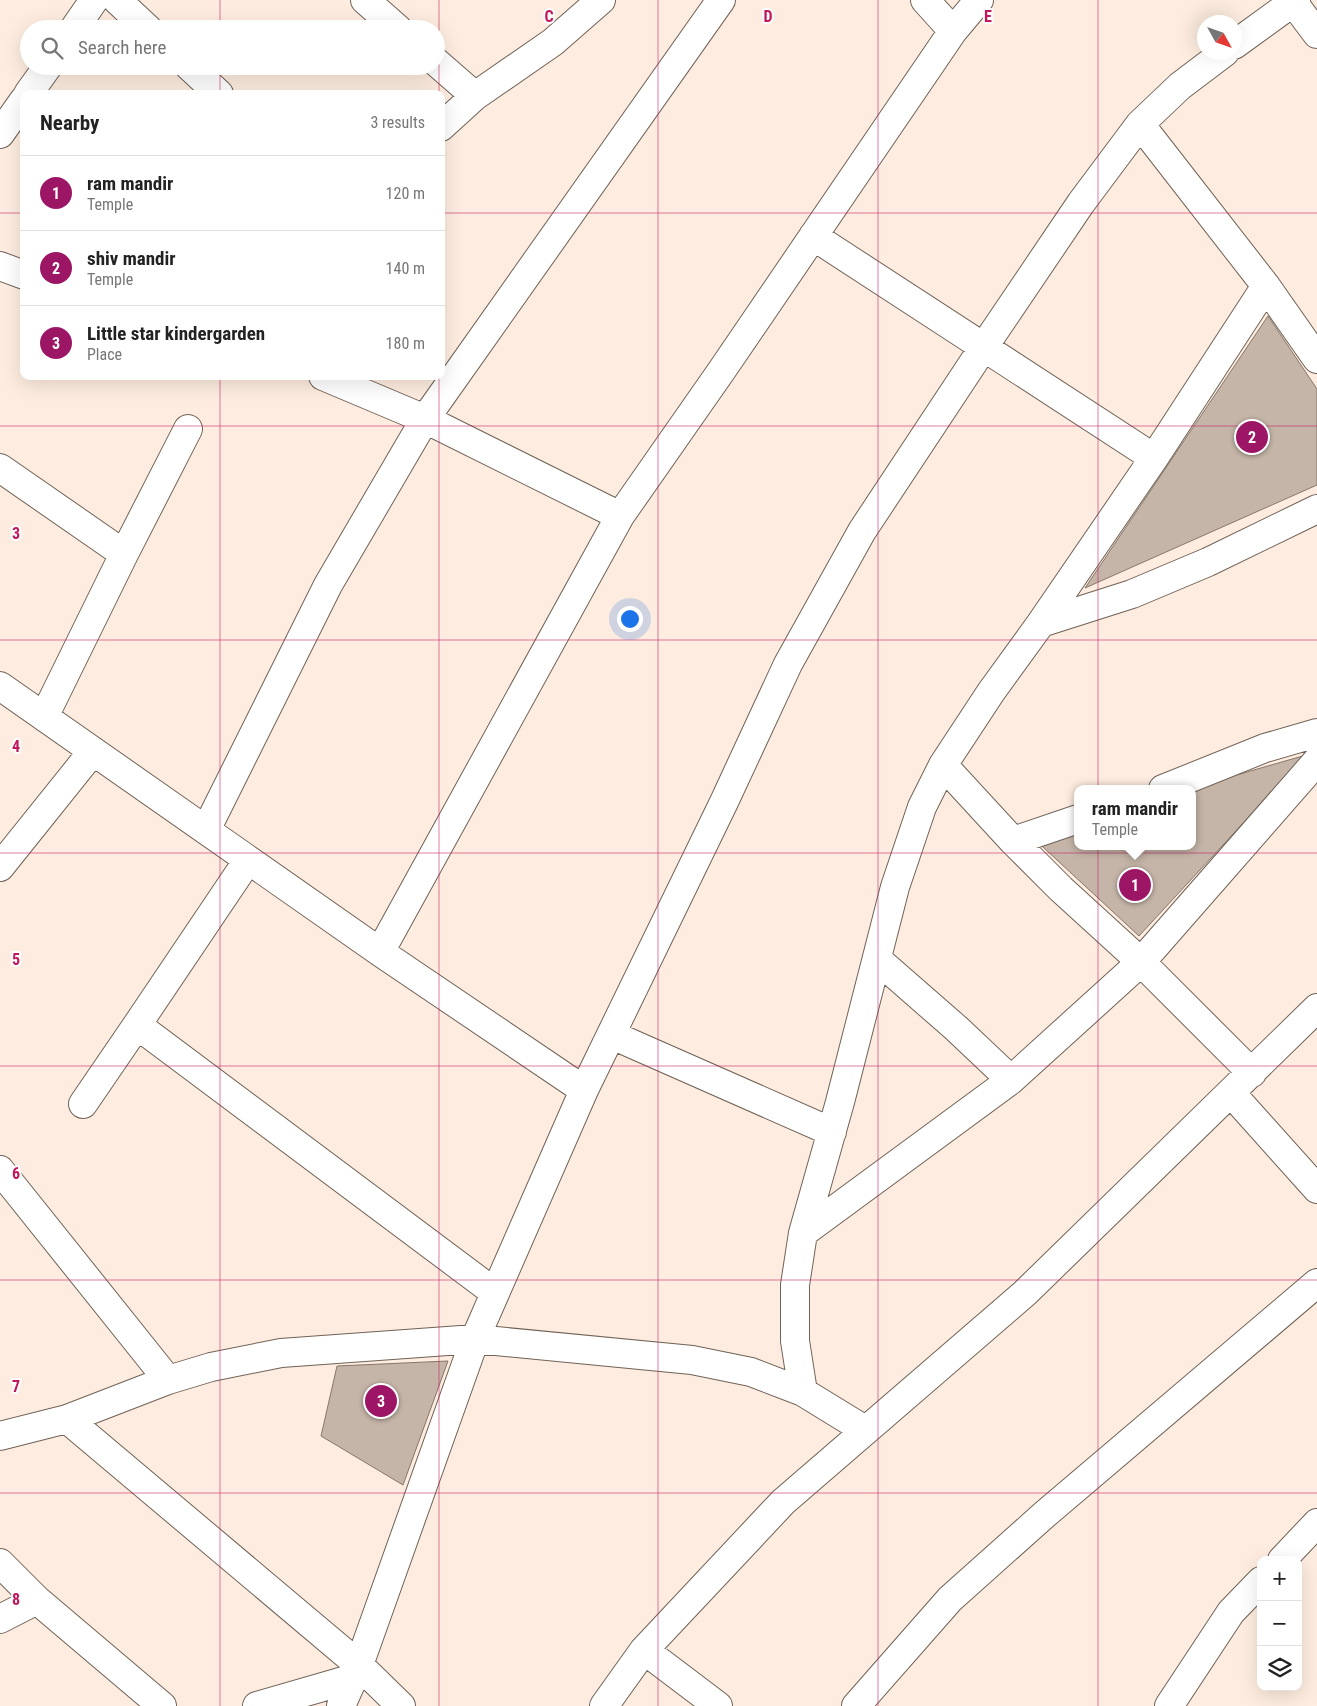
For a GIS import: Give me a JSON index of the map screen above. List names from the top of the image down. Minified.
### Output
{"north":"bottom right","page":{"search":"Search here","heading":["Nearby","3 results"],"list":[{"mark":"1","name":"ram mandir","note":"Temple","value":"120 m"},{"mark":"2","name":"shiv mandir","note":"Temple","value":"140 m"},{"mark":"3","name":"Little star kindergarden","note":"Place","value":"180 m"}],"pins":["2","1","3"],"popup":["ram mandir","Temple"],"map_buttons":["+","−"]},"grid":{"columns":["C","D","E"],"rows":["3","4","5","6","7","8"]}}
